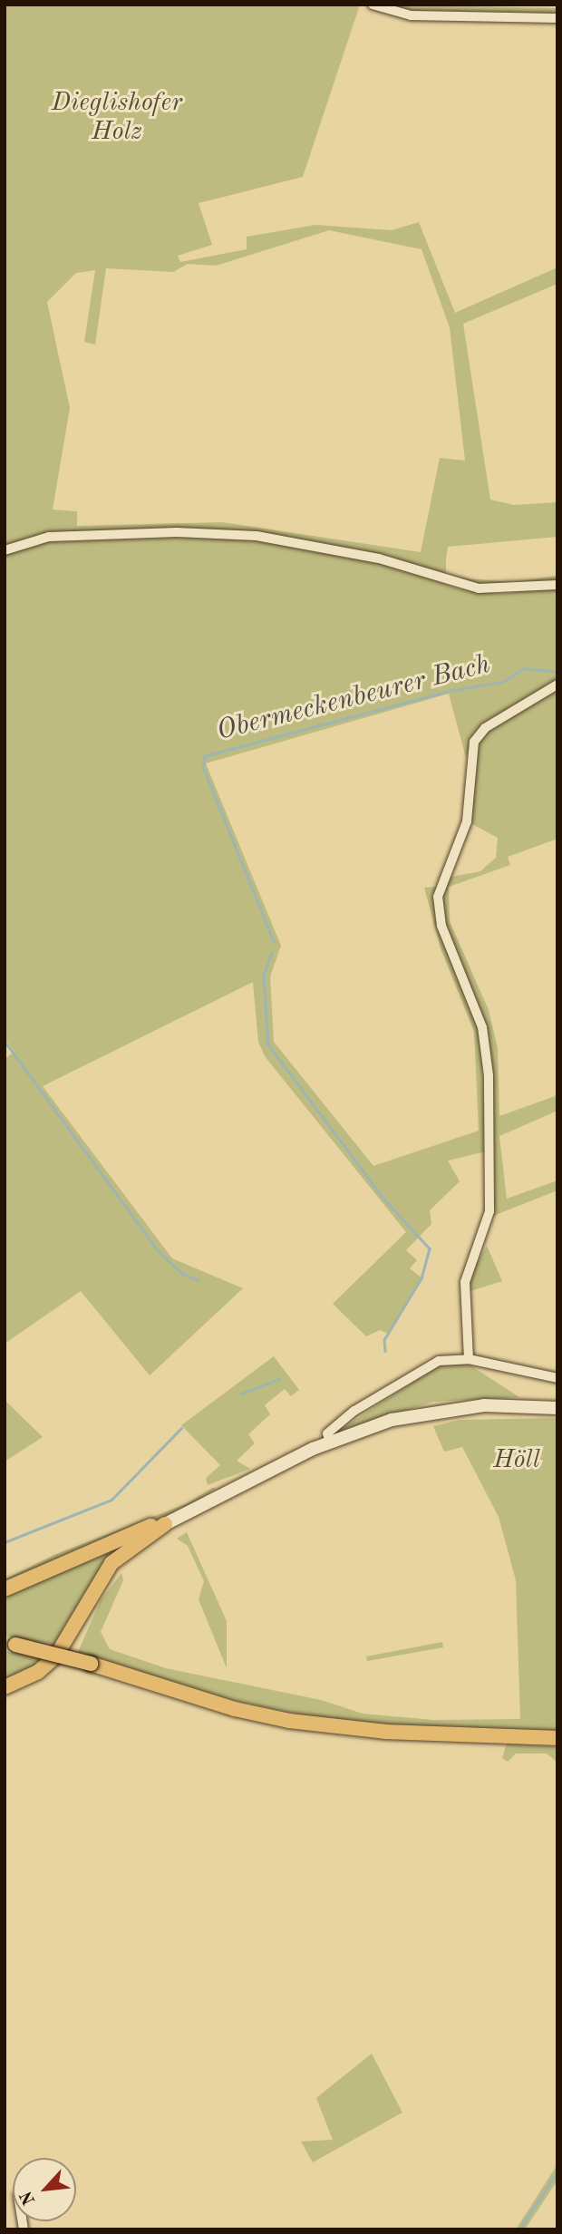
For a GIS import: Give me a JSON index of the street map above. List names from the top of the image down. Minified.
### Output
{"water":["Obermeckenbeurer Bach"],"parks":["Dieglishofer Holz","Höll"],"north":"bottom left"}
